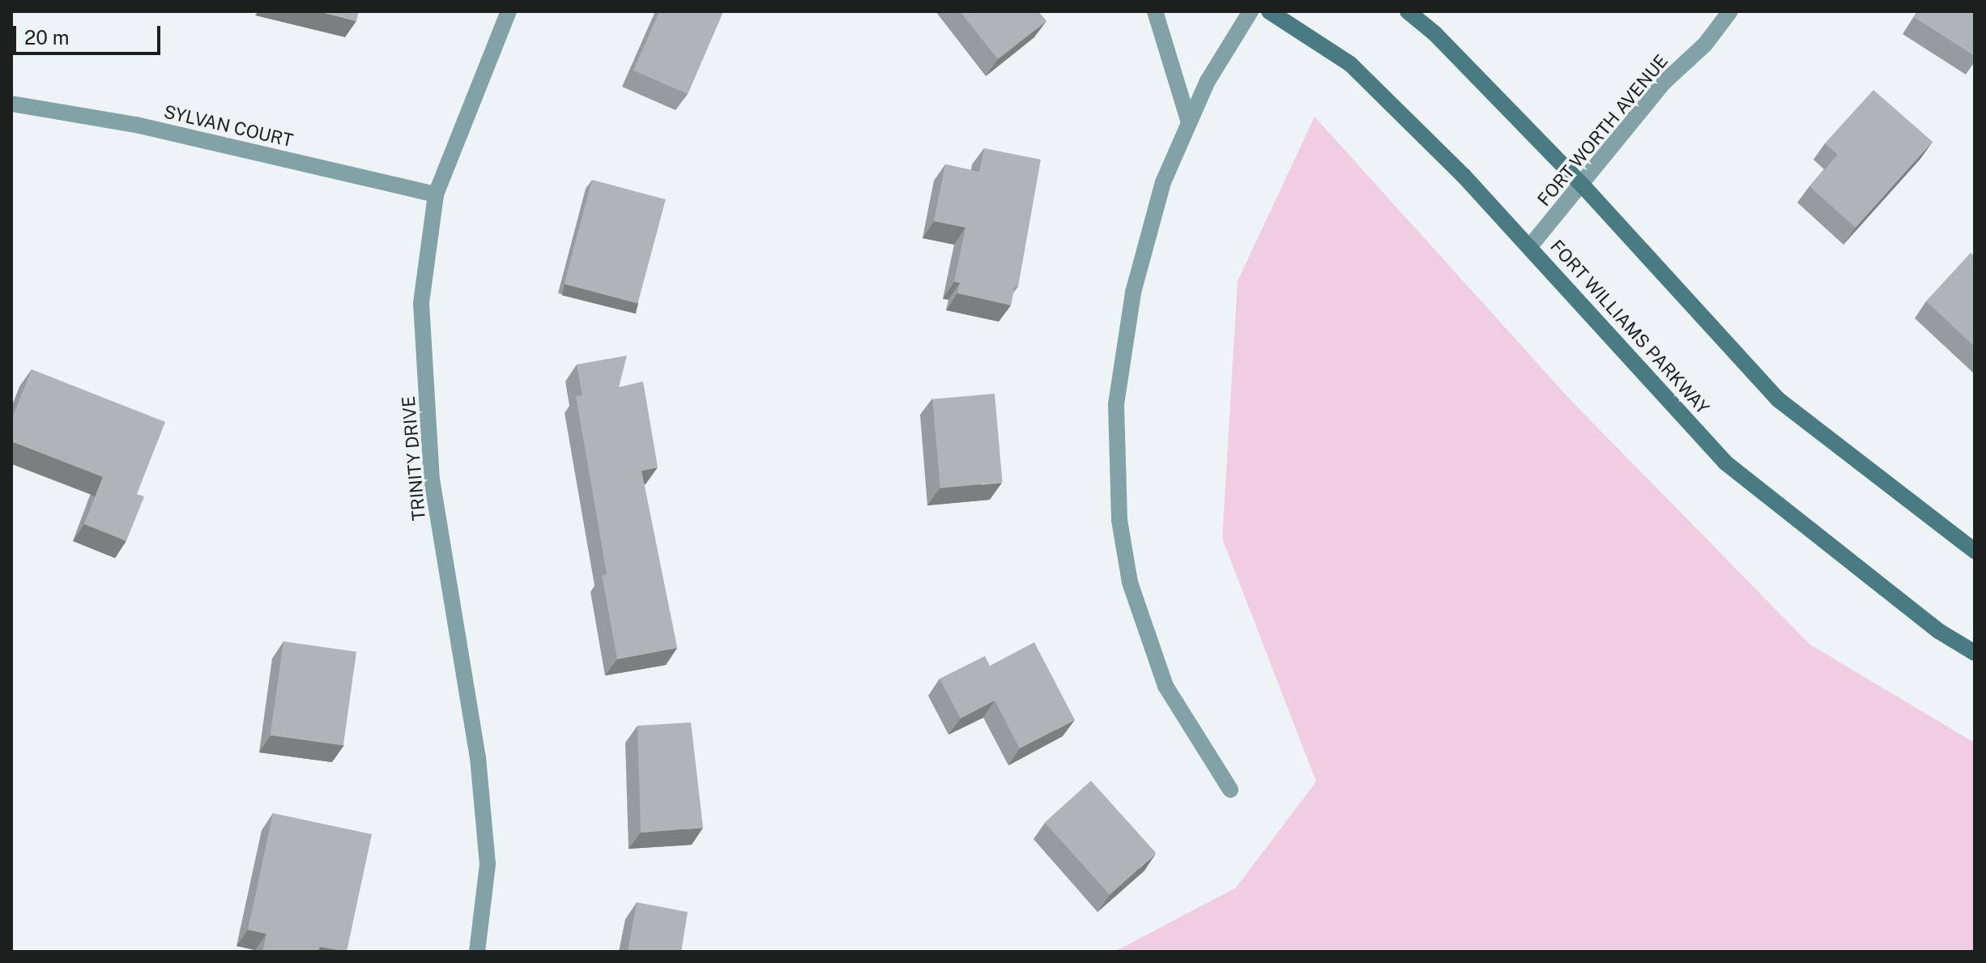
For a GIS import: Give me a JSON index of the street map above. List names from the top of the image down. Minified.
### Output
{"streets":{"street":["SYLVAN COURT","FORT WORTH AVENUE","FORT WILLIAMS PARKWAY","TRINITY DRIVE"]},"crossings":[["SYLVAN COURT","TRINITY DRIVE"],["FORT WORTH AVENUE","FORT WILLIAMS PARKWAY"]],"scale_bar":"20 m"}
